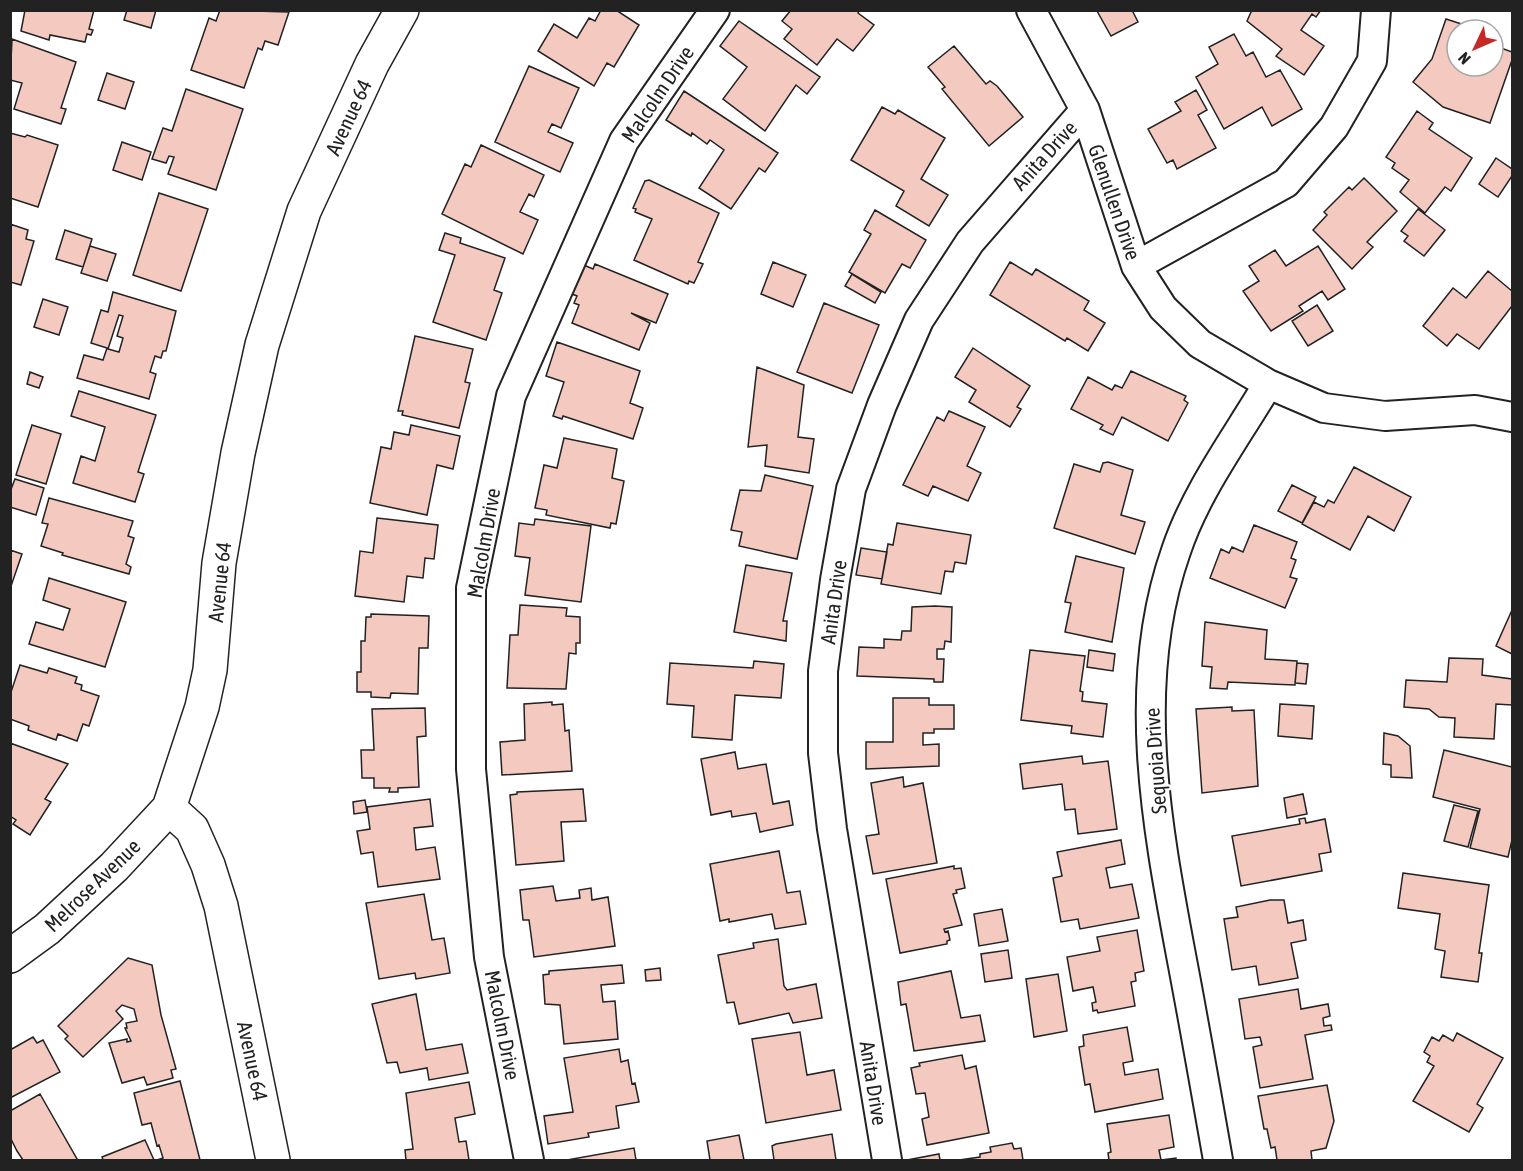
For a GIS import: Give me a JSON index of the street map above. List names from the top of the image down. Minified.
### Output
{"streets":{"street":["Malcolm Drive","Avenue 64","Anita Drive","Glenullen Drive","Sequoia Drive","Melrose Avenue"]},"crossings":[["Avenue 64","Melrose Avenue"],["Anita Drive","Glenullen Drive"],["Glenullen Drive","Sequoia Drive"]],"north":"bottom left"}
